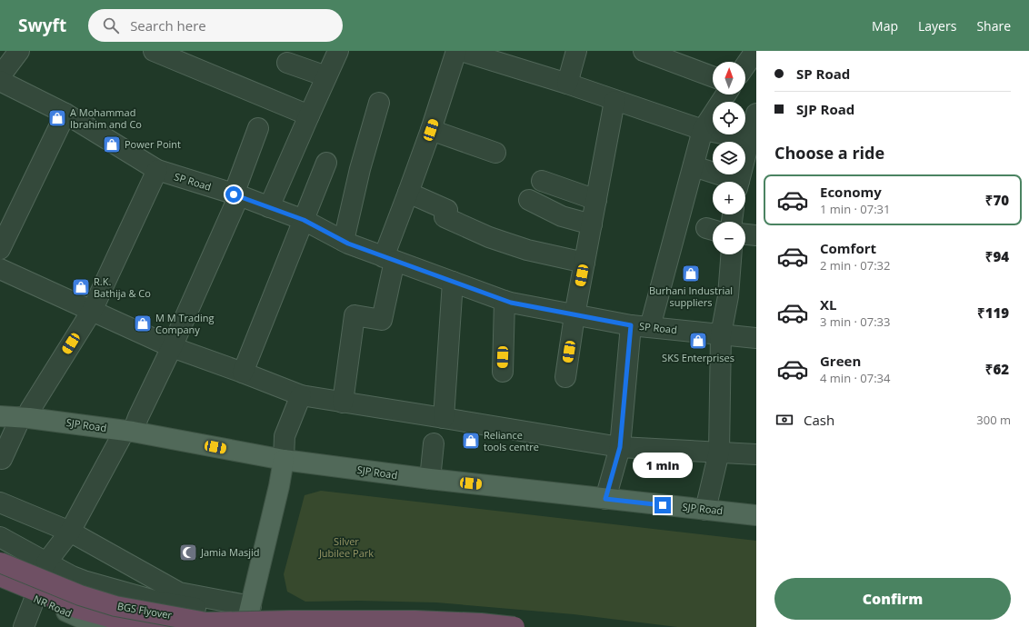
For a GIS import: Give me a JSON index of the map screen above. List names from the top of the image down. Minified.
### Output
{"streets":{"highway":["BGS Flyover"],"main road":["SJP Road","NR Road"],"street":["SP Road"]},"parks":["Silver Jubilee Park"],"places":{"shop":["A Mohammad Ibrahim and Co","Power Point","Burhani Industrial suppliers","R.K. Bathija & Co","M M Trading Company","SKS Enterprises","Reliance tools centre"],"mosque":["Jamia Masjid"]},"north":"top","page":{"header":"Swyft","search":"Search here","nav":["Map","Layers","Share"],"banner":["SP Road","SJP Road"],"map_buttons":["+","−"],"heading":"Choose a ride","list":[{"name":"Economy","note":"1 min · 07:31","value":"₹70"},{"name":"Comfort","note":"2 min · 07:32","value":"₹94"},{"name":"XL","note":"3 min · 07:33","value":"₹119"},{"name":"Green","note":"4 min · 07:34","value":"₹62"}],"pay":["Cash","300 m"],"bubble":"1 min","buttons":"Confirm"}}
